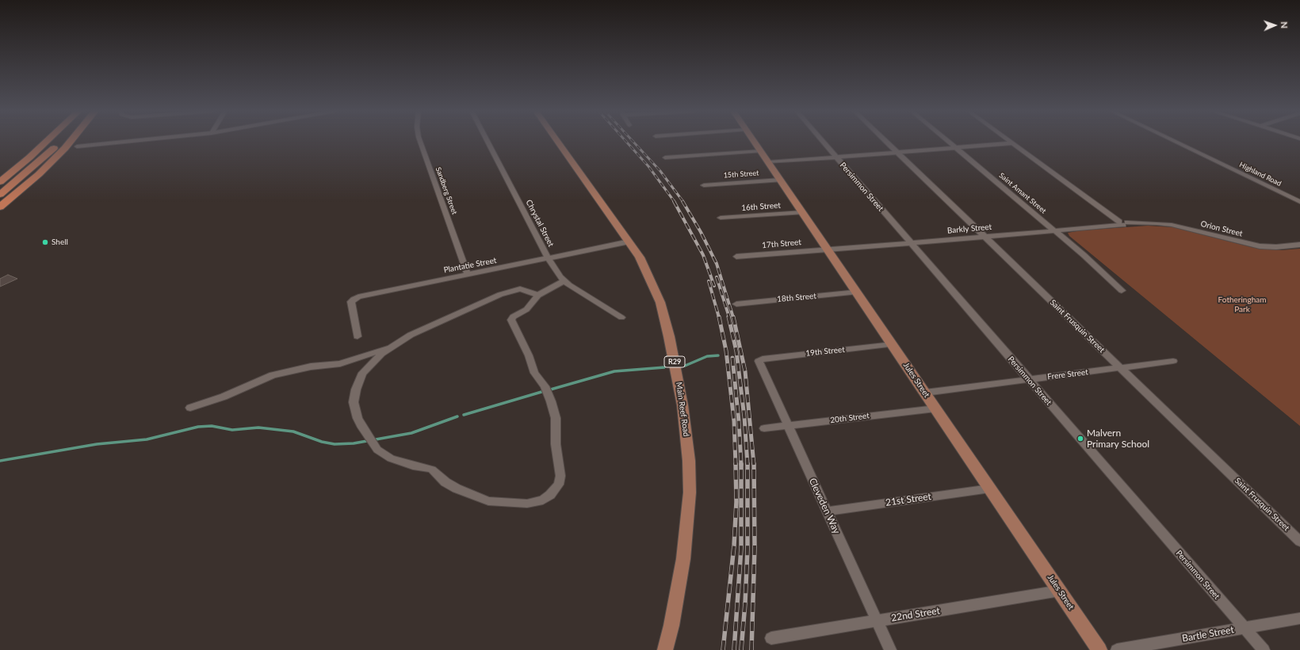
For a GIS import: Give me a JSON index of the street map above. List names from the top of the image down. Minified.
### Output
{"streets":{"main road":["R29","Jules Street","Main Reef Road"],"street":["15th Street","Highland Road","Persimmon Street","Sandberg Street","Saint Amant Street","16th Street","Chrystal Street","Barkly Street","Orion Street","17th Street","Plantatie Street","18th Street","Saint Frusquin Street","19th Street","Frere Street","20th Street","21st Street","Cleveden Way","22nd Street","Bartle Street"]},"crossings":[["15th Street","Jules Street"],["Persimmon Street","Barkly Street"],["Persimmon Street","Frere Street"],["Persimmon Street","Bartle Street"],["Sandberg Street","Plantatie Street"],["Saint Amant Street","Barkly Street"],["16th Street","Jules Street"],["Chrystal Street","Plantatie Street"],["Barkly Street","Orion Street"],["Barkly Street","17th Street"],["Barkly Street","Saint Frusquin Street"],["Barkly Street","Jules Street"],["17th Street","Jules Street"],["Plantatie Street","Main Reef Road"],["18th Street","Jules Street"],["Saint Frusquin Street","Frere Street"],["19th Street","Jules Street"],["19th Street","Cleveden Way"],["Frere Street","Jules Street"],["Jules Street","20th Street"],["Jules Street","21st Street"],["Jules Street","22nd Street"],["20th Street","Cleveden Way"],["21st Street","Cleveden Way"],["Cleveden Way","22nd Street"]],"parks":["Fotheringham Park"],"places":["Shell","Malvern Primary School"],"north":"right"}
